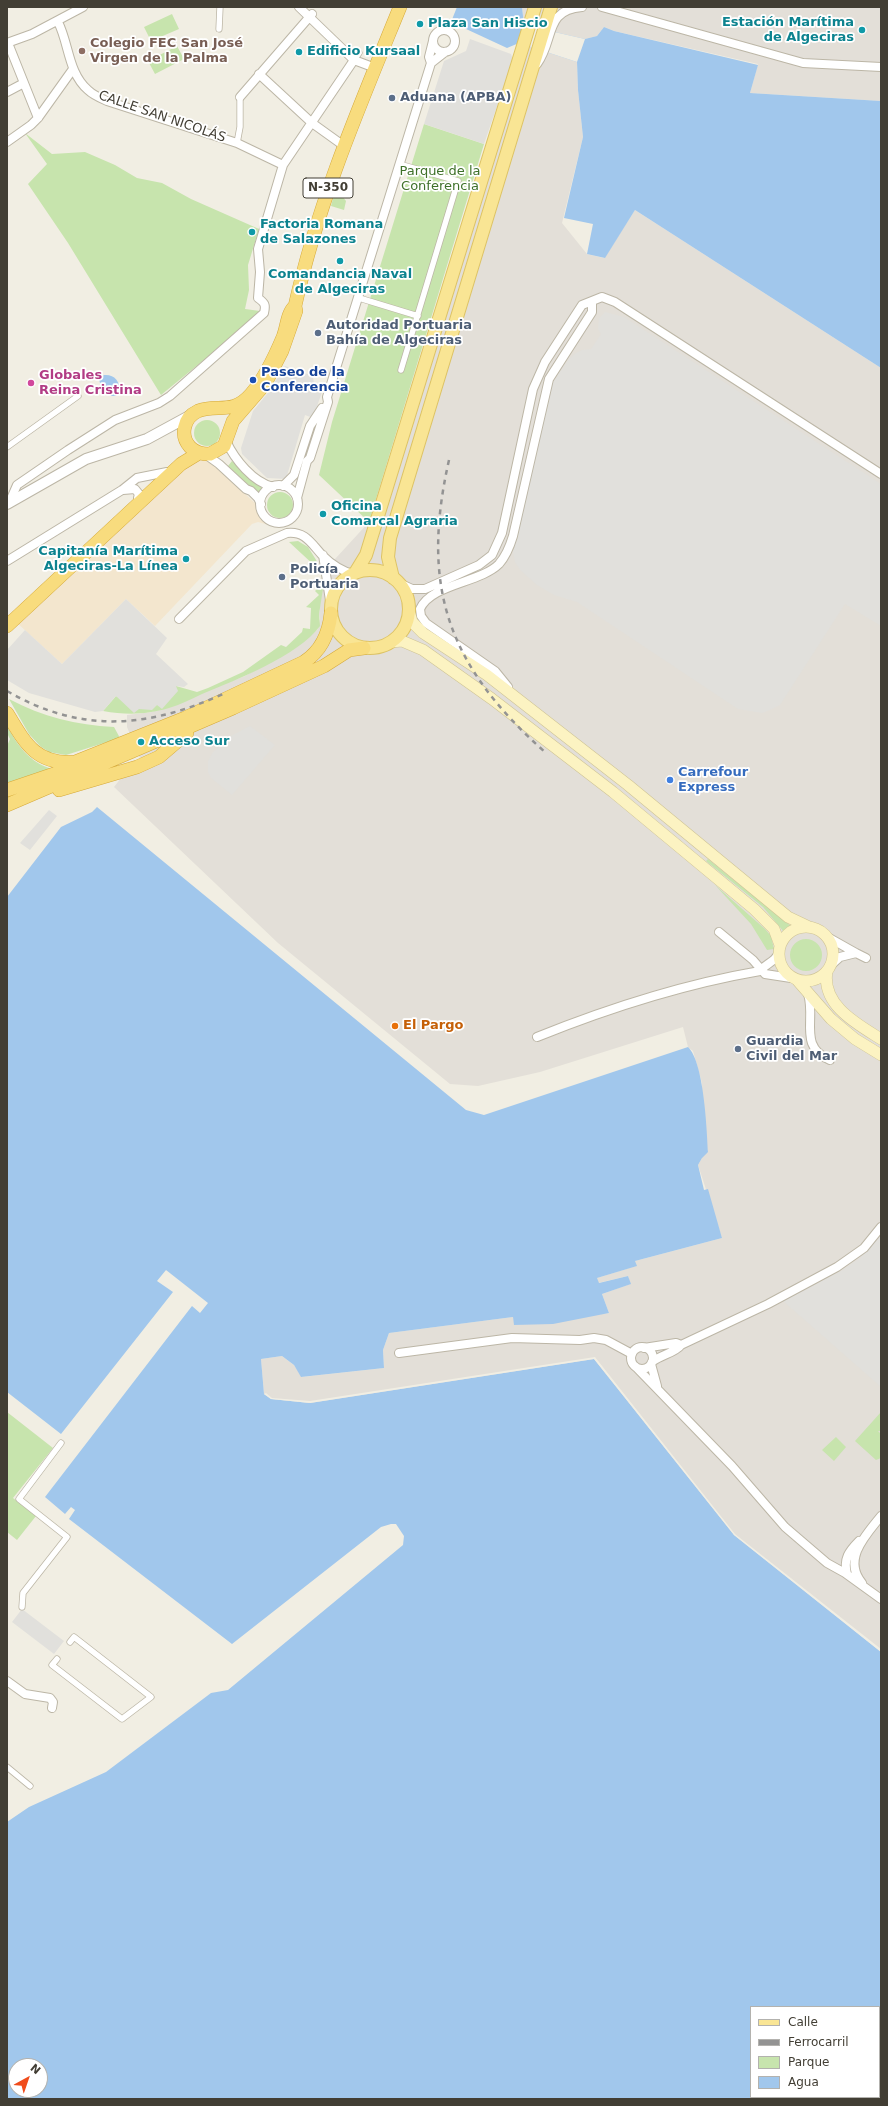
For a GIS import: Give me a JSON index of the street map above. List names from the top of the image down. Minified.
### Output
{"streets":{"highway":["N-350"],"street":["CALLE SAN NICOLÁS"]},"parks":["Parque de la Conferencia"],"places":["Plaza San Hiscio","Estación Marítima de Algeciras","Colegio FEC San José Virgen de la Palma","Edificio Kursaal","Aduana (APBA)","Factoria Romana de Salazones","Comandancia Naval de Algeciras","Autoridad Portuaria Bahía de Algeciras","Paseo de la Conferencia","Globales Reina Cristina","Oficina Comarcal Agraria","Capitanía Marítima Algeciras-La Línea","Policía Portuaria","Acceso Sur","Carrefour Express","El Pargo","Guardia Civil del Mar"],"legend":["Calle","Ferrocarril","Parque","Agua"],"north":"top right"}
